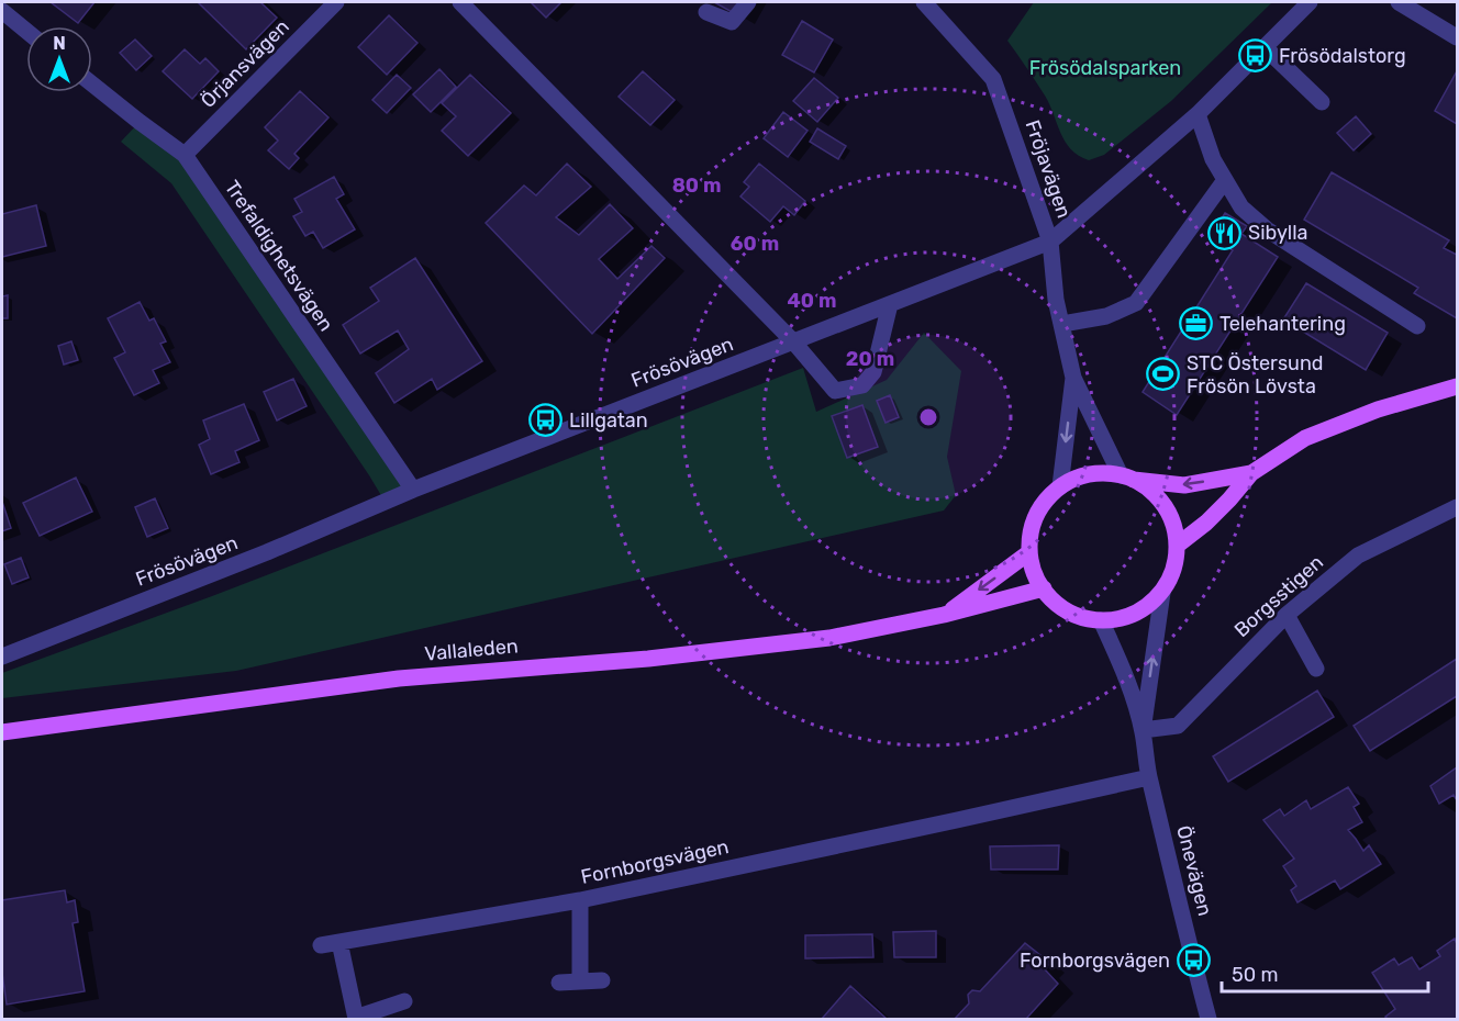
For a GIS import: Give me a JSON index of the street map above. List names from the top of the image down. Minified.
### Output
{"streets":{"main road":["Vallaleden"],"street":["Örjansvägen","Fröjavägen","Trefaldighetsvägen","Frösövägen","Borgsstigen","Fornborgsvägen","Önevägen"]},"crossings":[["Örjansvägen","Trefaldighetsvägen"],["Fröjavägen","Frösövägen"],["Fröjavägen","Vallaleden"],["Fröjavägen","Önevägen"],["Trefaldighetsvägen","Frösövägen"],["Borgsstigen","Önevägen"],["Vallaleden","Önevägen"],["Fornborgsvägen","Önevägen"]],"parks":["Frösödalsparken"],"places":{"bus stop":["Frösödalstorg","Lillgatan","Fornborgsvägen"],"restaurant":["Sibylla"],"office":["Telehantering"],"sports":["STC Östersund Frösön Lövsta"]},"scale_bar":"50 m","north":"top","rings":["80 m","60 m","40 m","20 m"]}
